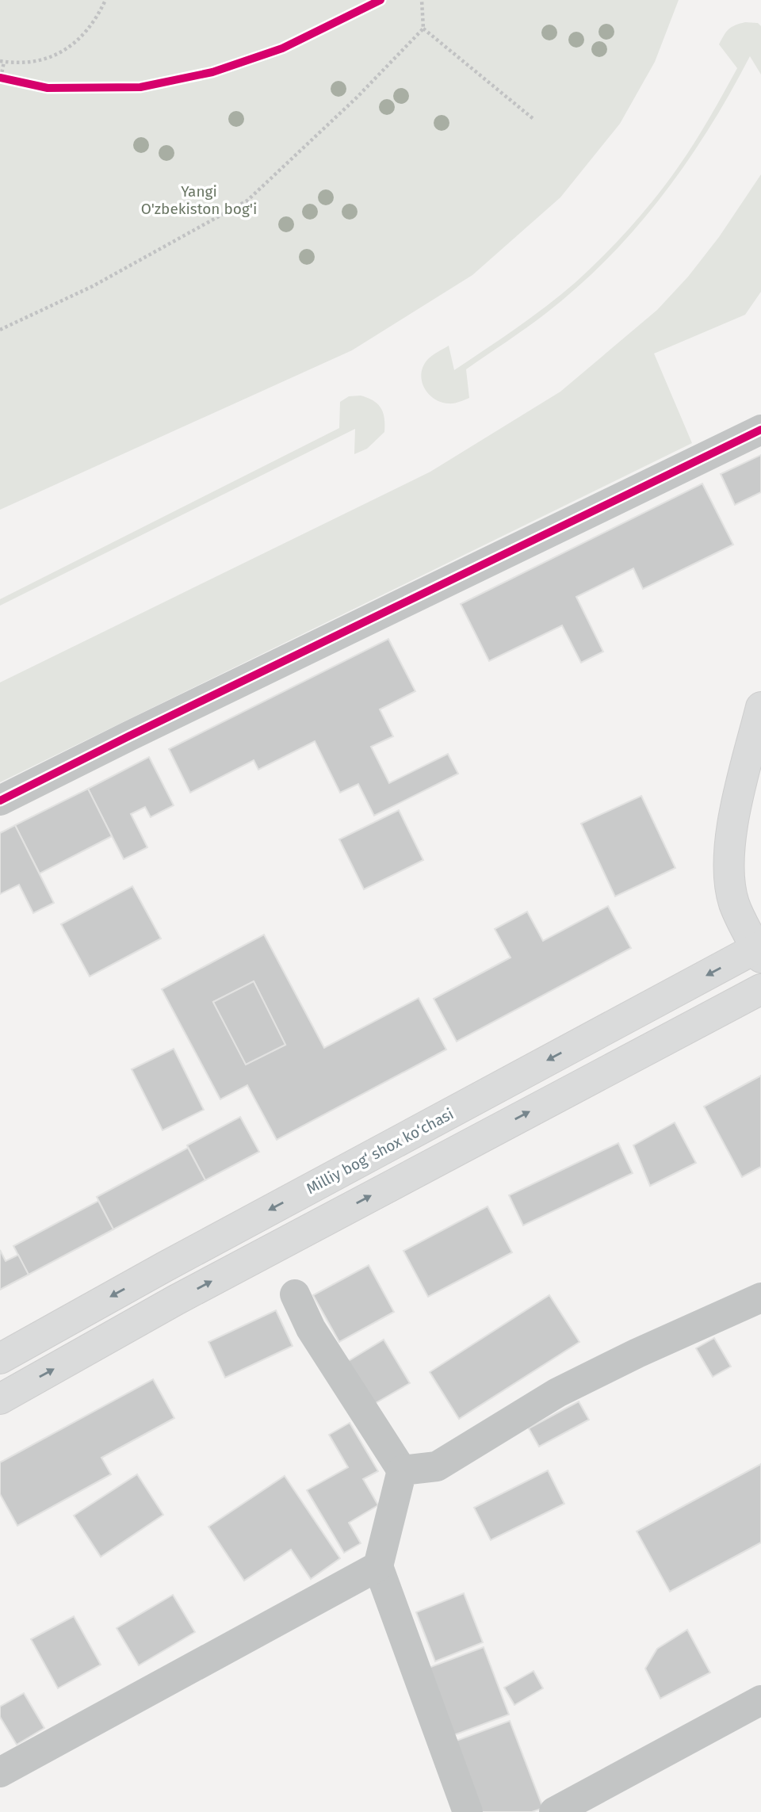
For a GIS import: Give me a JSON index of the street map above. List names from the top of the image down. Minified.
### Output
{"streets":{"main road":["Milliy bog‘ shox ko‘chasi"]},"parks":["Yangi O'zbekiston bog'i"]}
